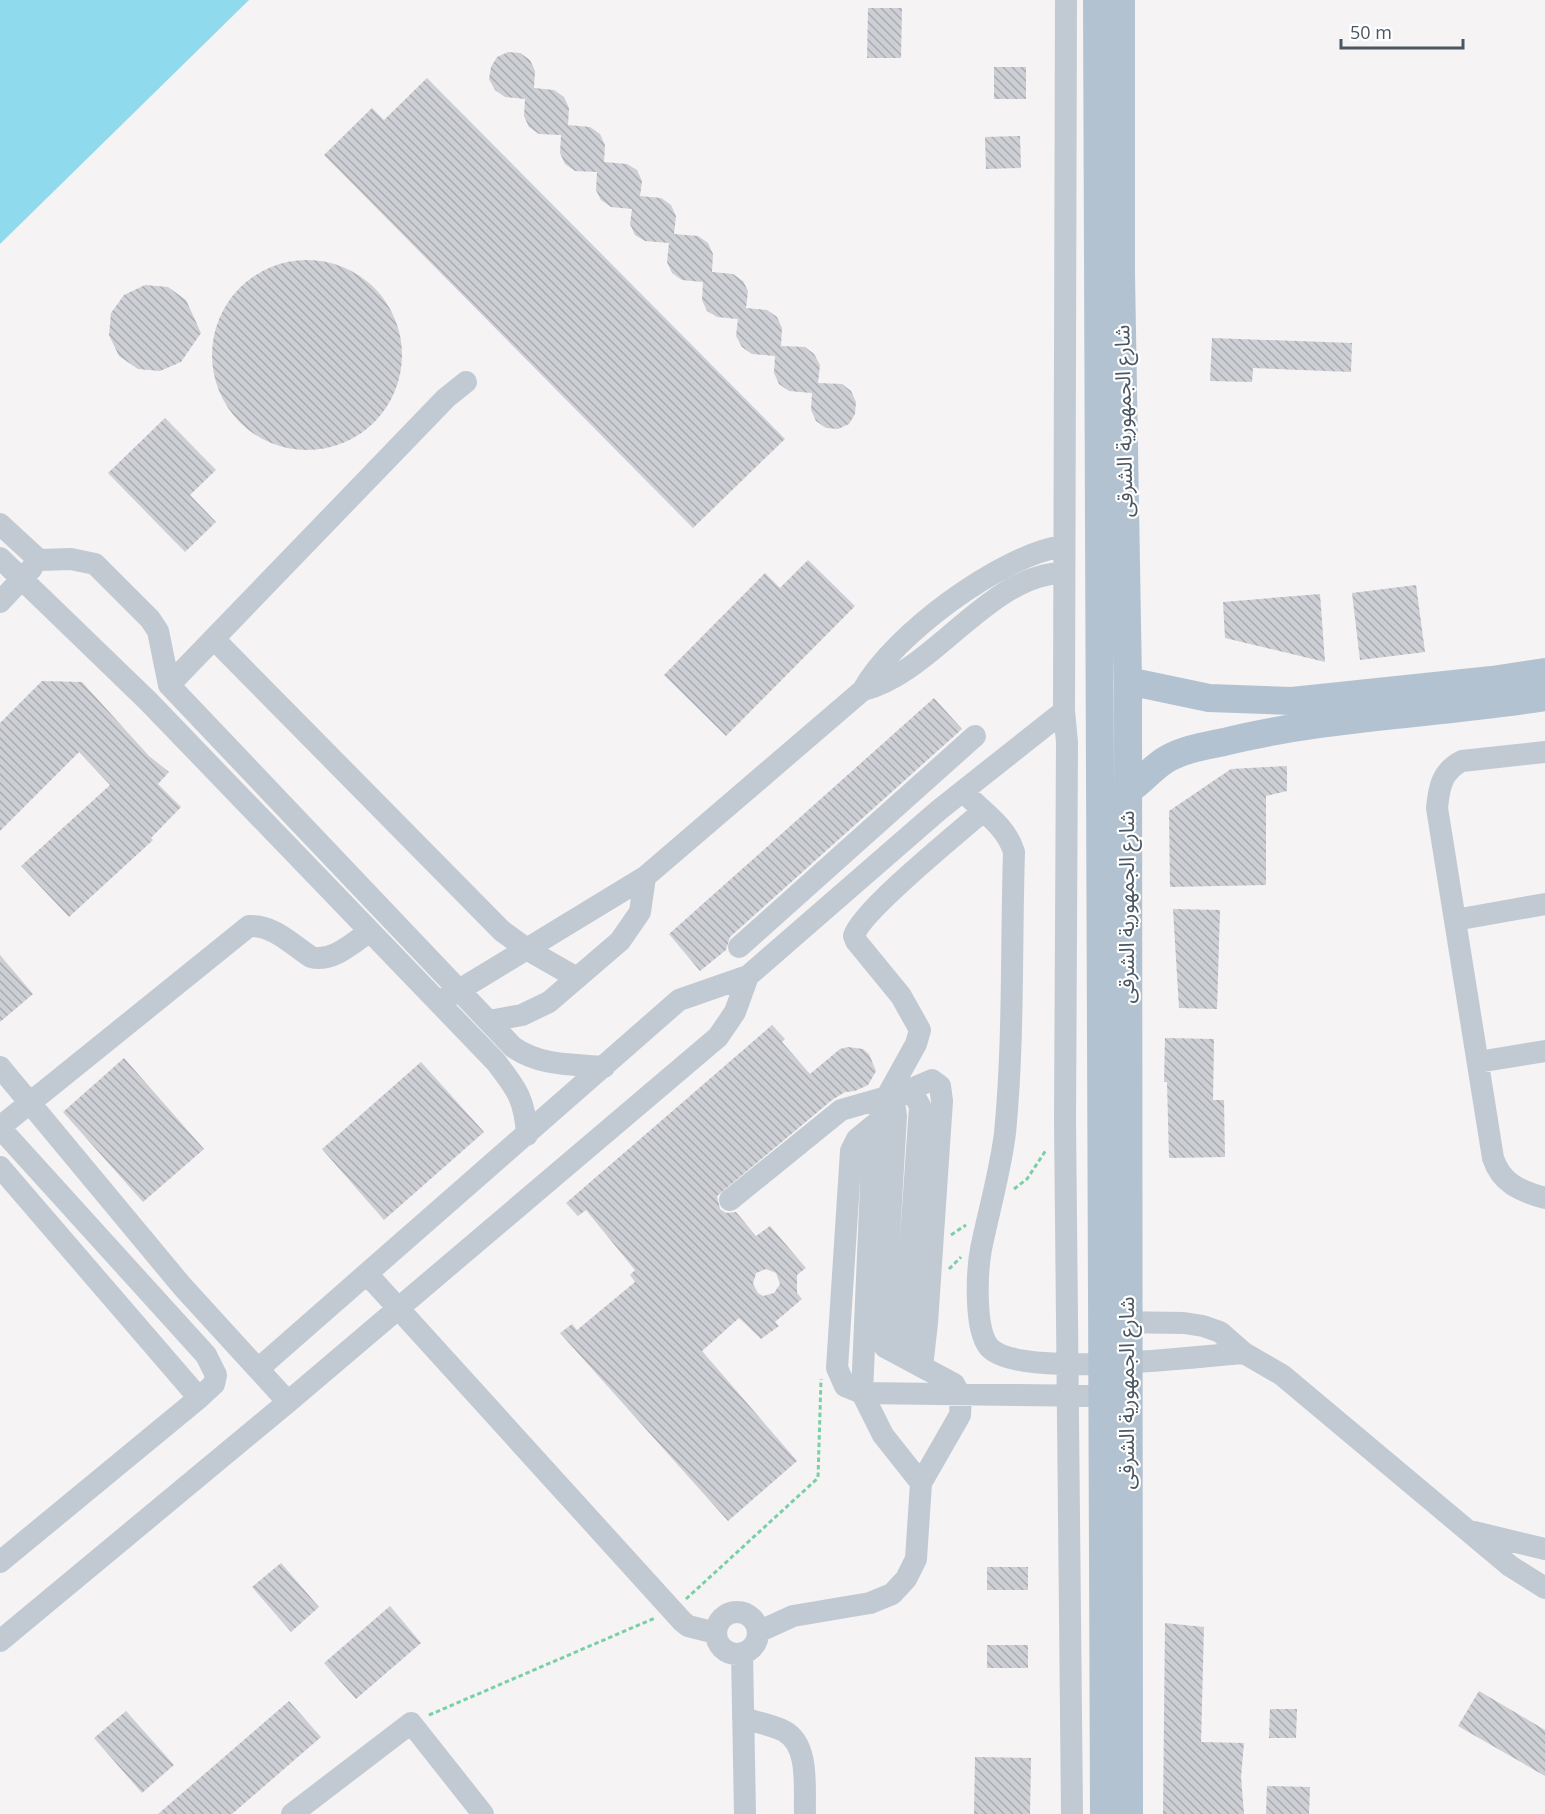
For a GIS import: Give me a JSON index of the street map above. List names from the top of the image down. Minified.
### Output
{"streets":{"main road":["شارع الجمهورية الشرقى"]},"scale_bar":"50 m"}
